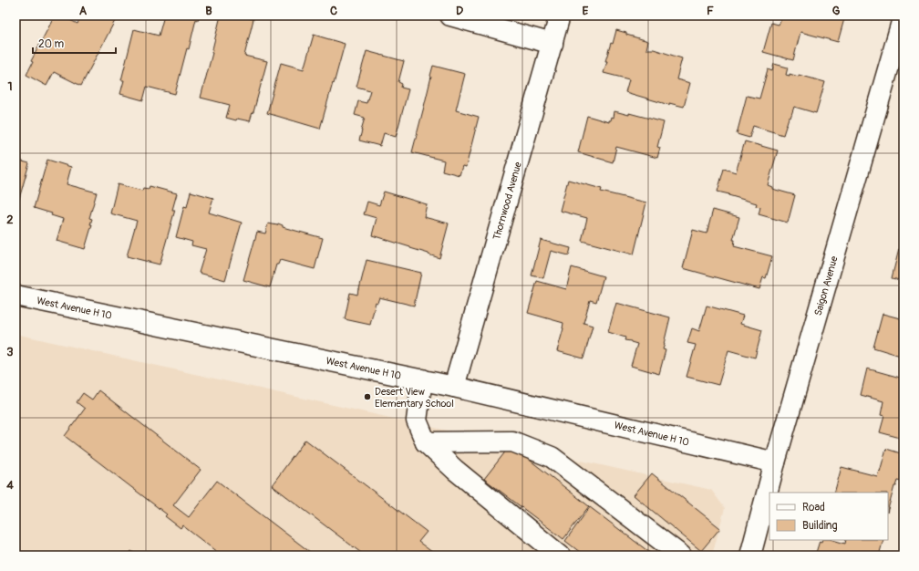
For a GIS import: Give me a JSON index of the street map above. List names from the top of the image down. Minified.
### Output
{"streets":{"street":["Thornwood Avenue","Saigon Avenue","West Avenue H 10"]},"crossings":[["Thornwood Avenue","West Avenue H 10"],["Saigon Avenue","West Avenue H 10"]],"places":["Desert View Elementary School"],"legend":["Road","Building"],"scale_bar":"20 m","grid":{"columns":["A","B","C","D","E","F","G"],"rows":["1","2","3","4"]}}
